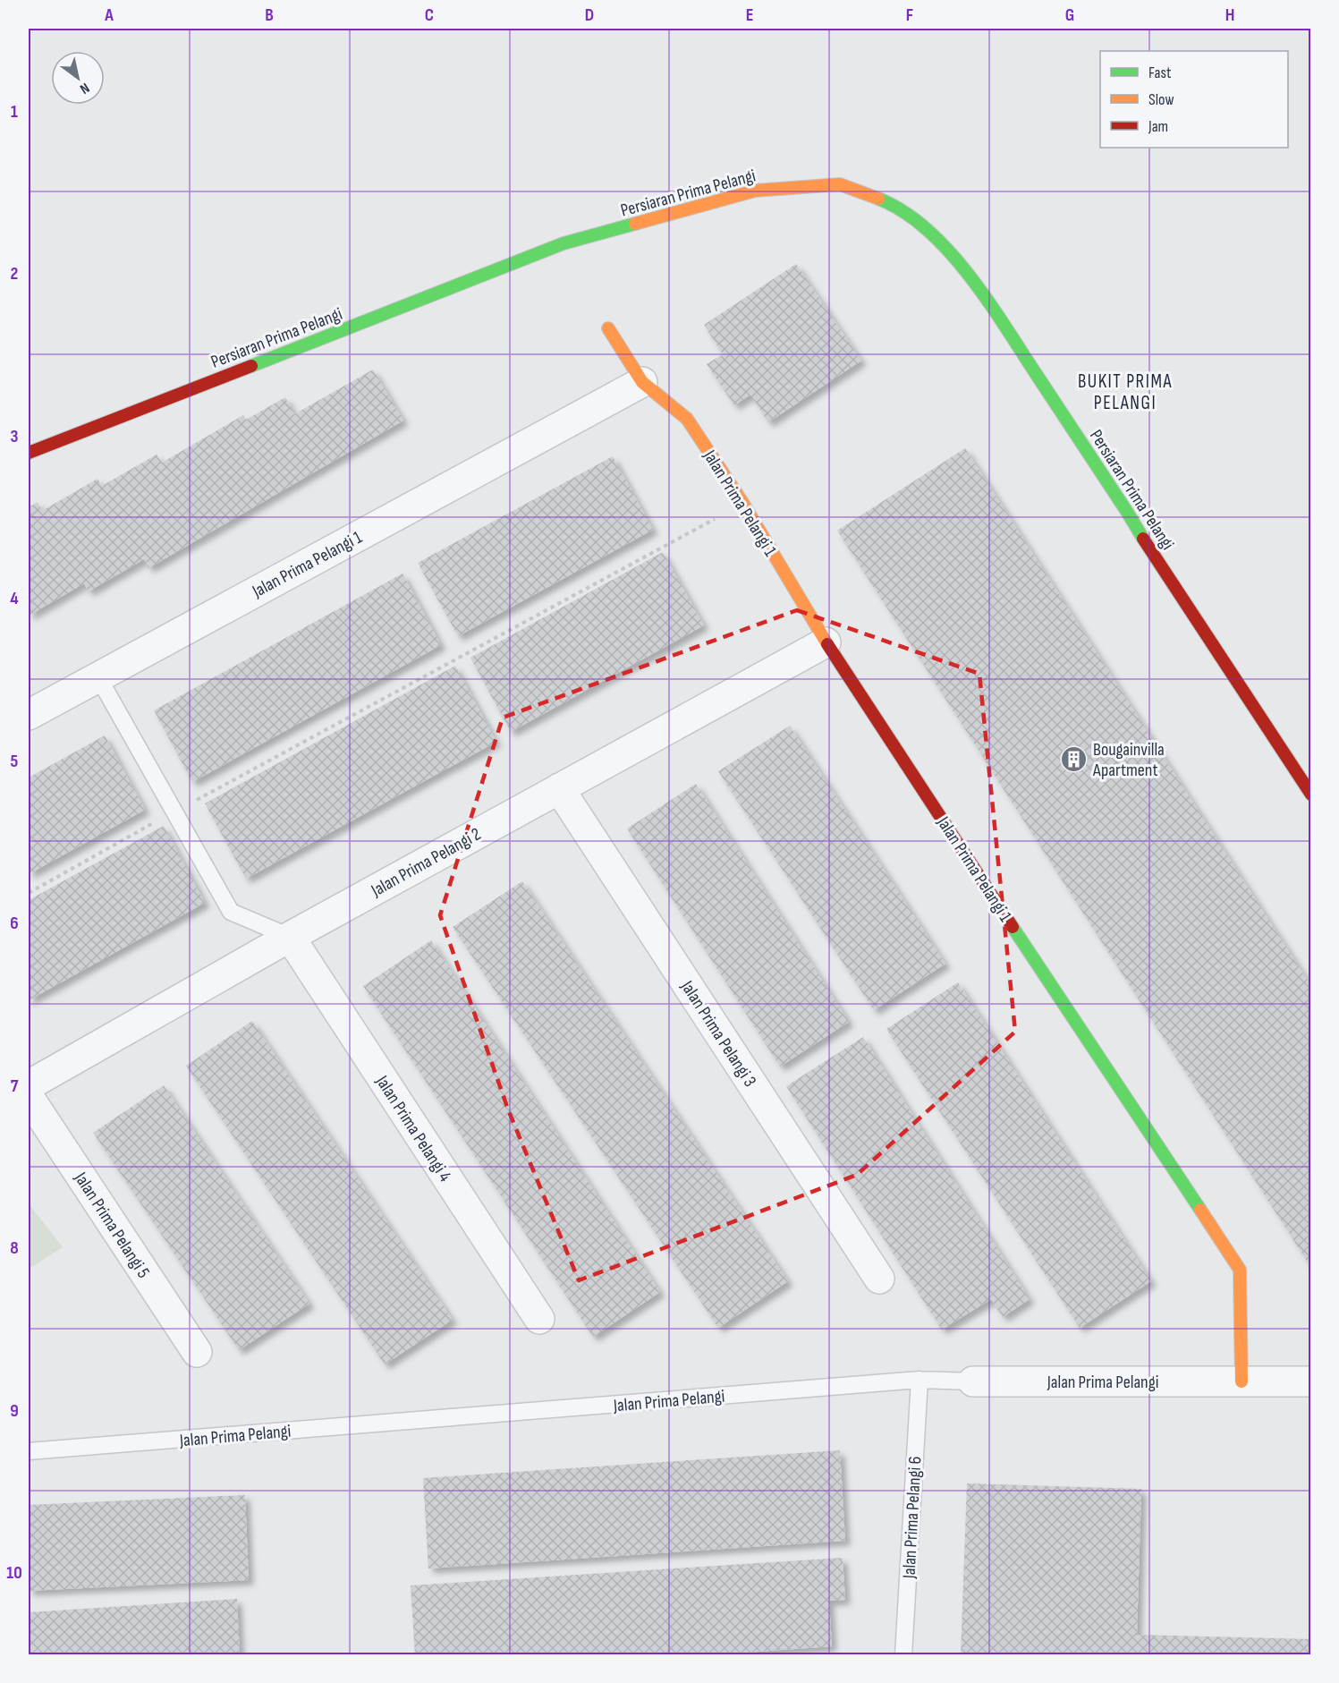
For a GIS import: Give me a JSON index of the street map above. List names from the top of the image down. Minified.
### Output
{"streets":{"street":["Persiaran Prima Pelangi","Jalan Prima Pelangi 1","Jalan Prima Pelangi 2","Jalan Prima Pelangi 3","Jalan Prima Pelangi 4","Jalan Prima Pelangi 5","Jalan Prima Pelangi"],"lane":["Jalan Prima Pelangi 6"]},"crossings":[["Jalan Prima Pelangi 1","Jalan Prima Pelangi 2"],["Jalan Prima Pelangi 1","Jalan Prima Pelangi"],["Jalan Prima Pelangi 2","Jalan Prima Pelangi 3"],["Jalan Prima Pelangi 2","Jalan Prima Pelangi 4"],["Jalan Prima Pelangi","Jalan Prima Pelangi 6"]],"districts":["BUKIT PRIMA PELANGI"],"places":{"building":["Bougainvilla Apartment"]},"legend":["Fast","Slow","Jam"],"north":"bottom right","grid":{"columns":["A","B","C","D","E","F","G","H"],"rows":["1","2","3","4","5","6","7","8","9","10"]}}
